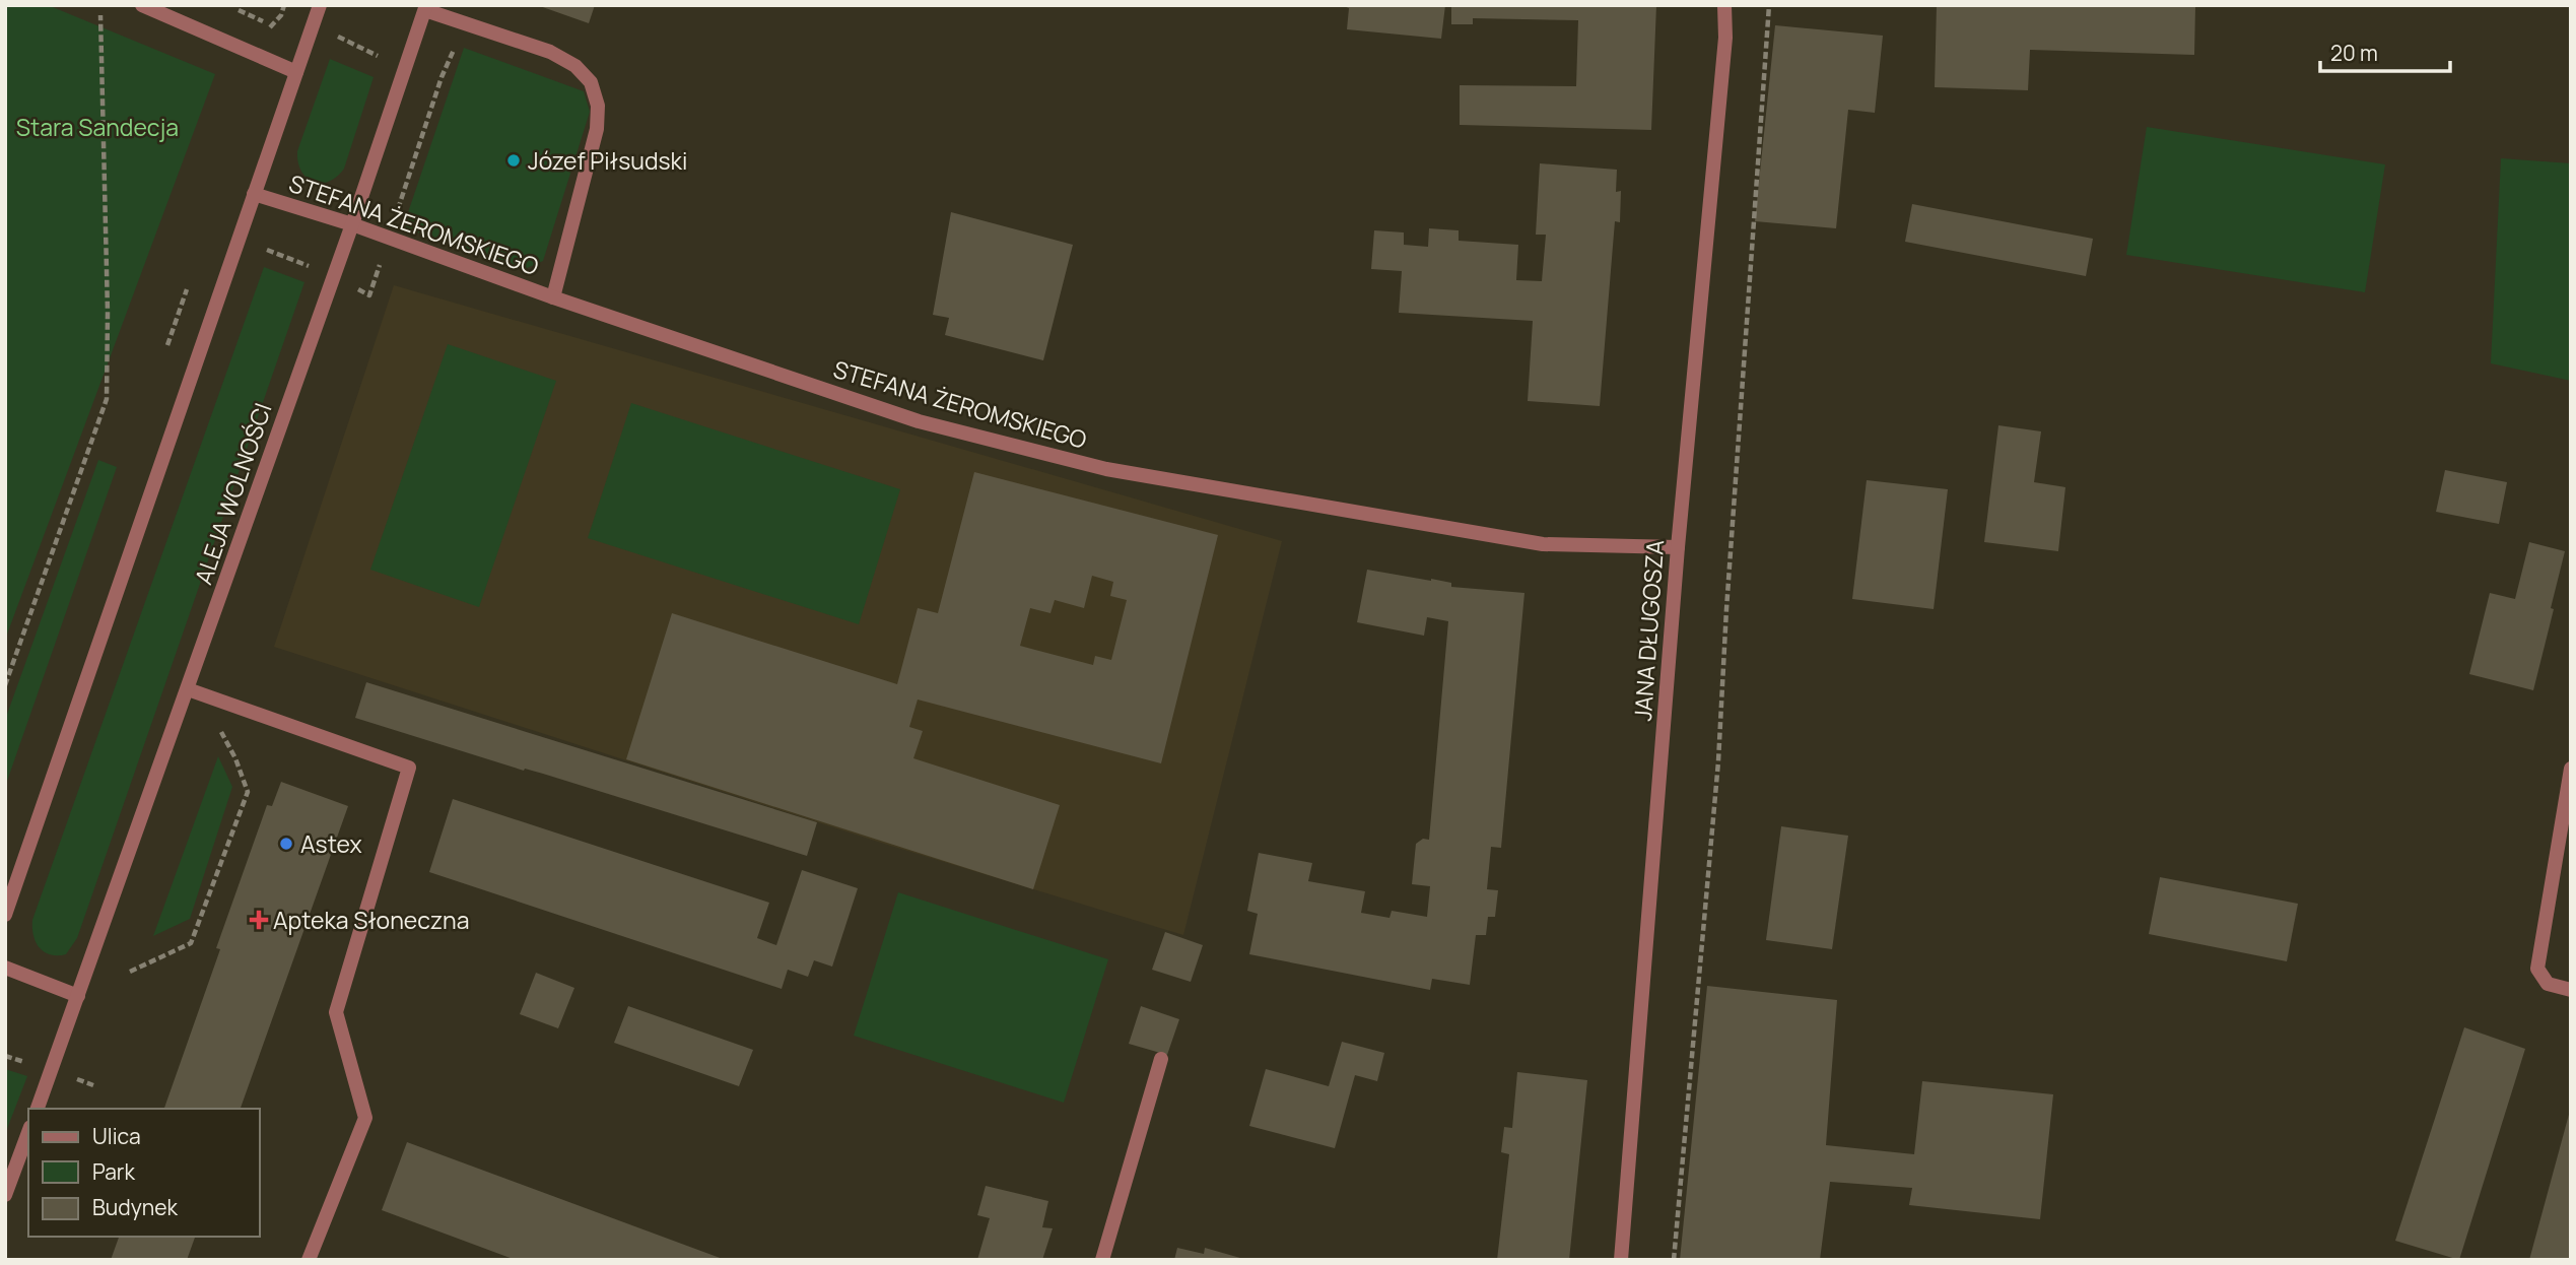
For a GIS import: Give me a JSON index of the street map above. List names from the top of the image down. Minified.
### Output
{"streets":{"street":["STEFANA ŻEROMSKIEGO","ALEJA WOLNOŚCI","JANA DŁUGOSZA"]},"crossings":[["STEFANA ŻEROMSKIEGO","ALEJA WOLNOŚCI"],["STEFANA ŻEROMSKIEGO","JANA DŁUGOSZA"]],"parks":["Stara Sandecja"],"places":{"other":["Józef Piłsudski","Astex"],"health":["Apteka Słoneczna"]},"legend":["Ulica","Park","Budynek"],"scale_bar":"20 m"}
